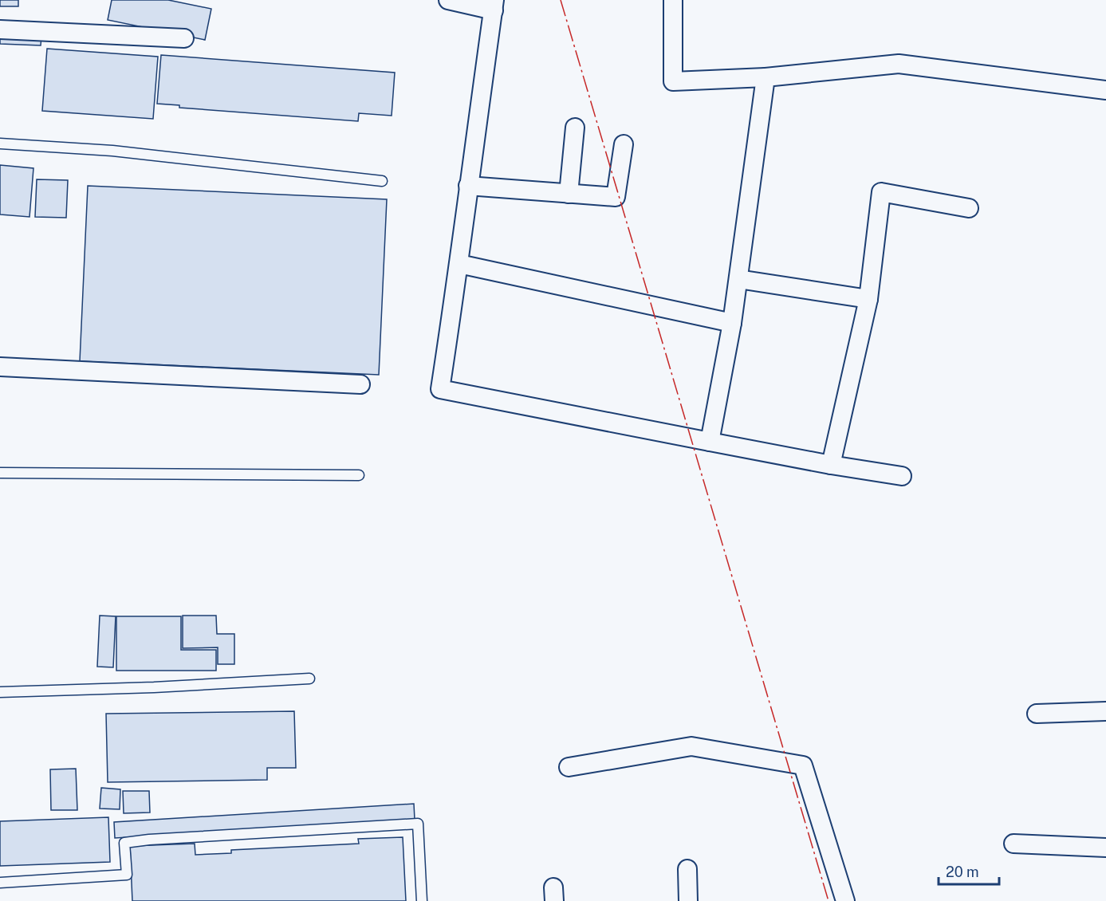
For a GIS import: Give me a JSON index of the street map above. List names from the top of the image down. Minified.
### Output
{"scale_bar":"20 m"}
